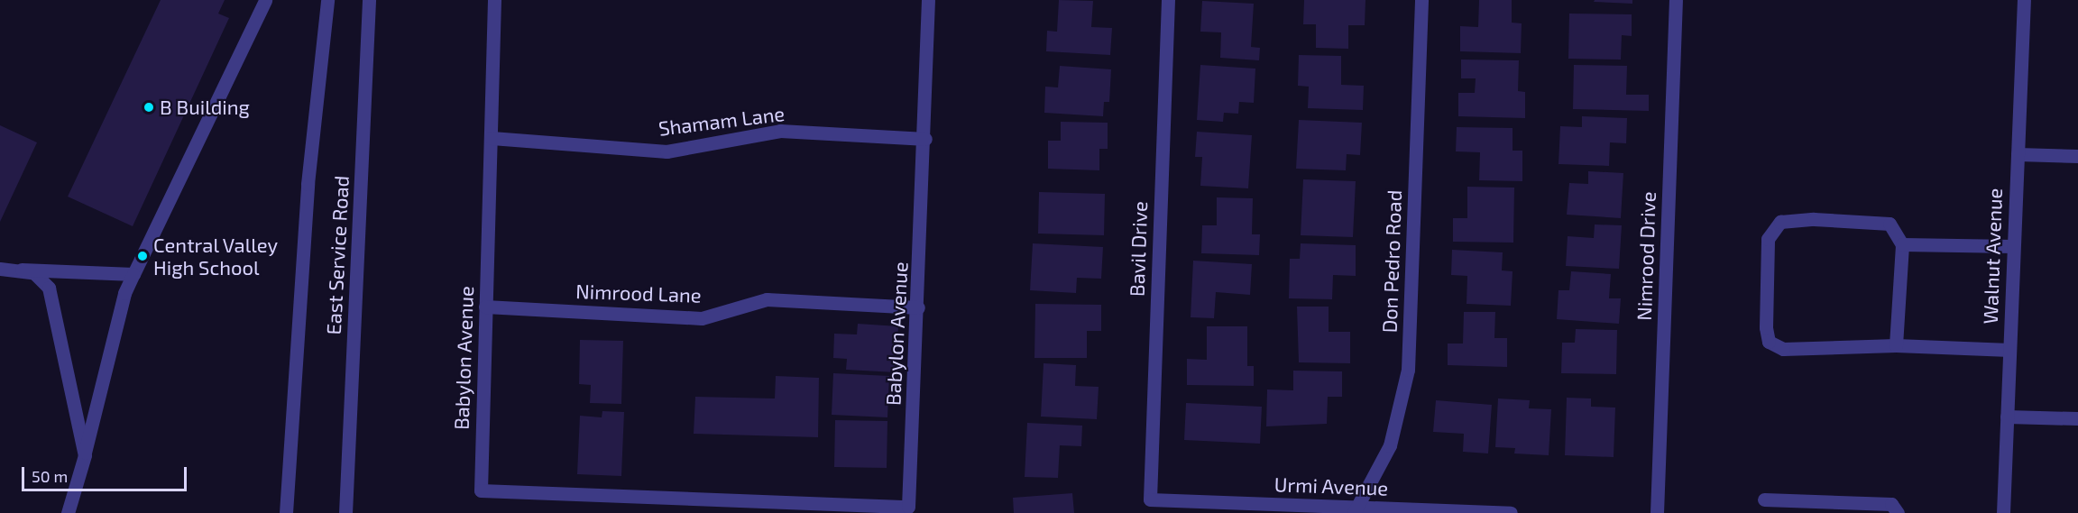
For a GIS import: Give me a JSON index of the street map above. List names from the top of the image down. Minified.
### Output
{"streets":{"street":["Shamam Lane","Bavil Drive","East Service Road","Nimrood Drive","Walnut Avenue","Don Pedro Road","Nimrood Lane","Babylon Avenue","Urmi Avenue"]},"crossings":[["Shamam Lane","Babylon Avenue"],["Bavil Drive","Urmi Avenue"],["Don Pedro Road","Urmi Avenue"],["Nimrood Lane","Babylon Avenue"]],"places":["B Building","Central Valley High School"],"scale_bar":"50 m"}
